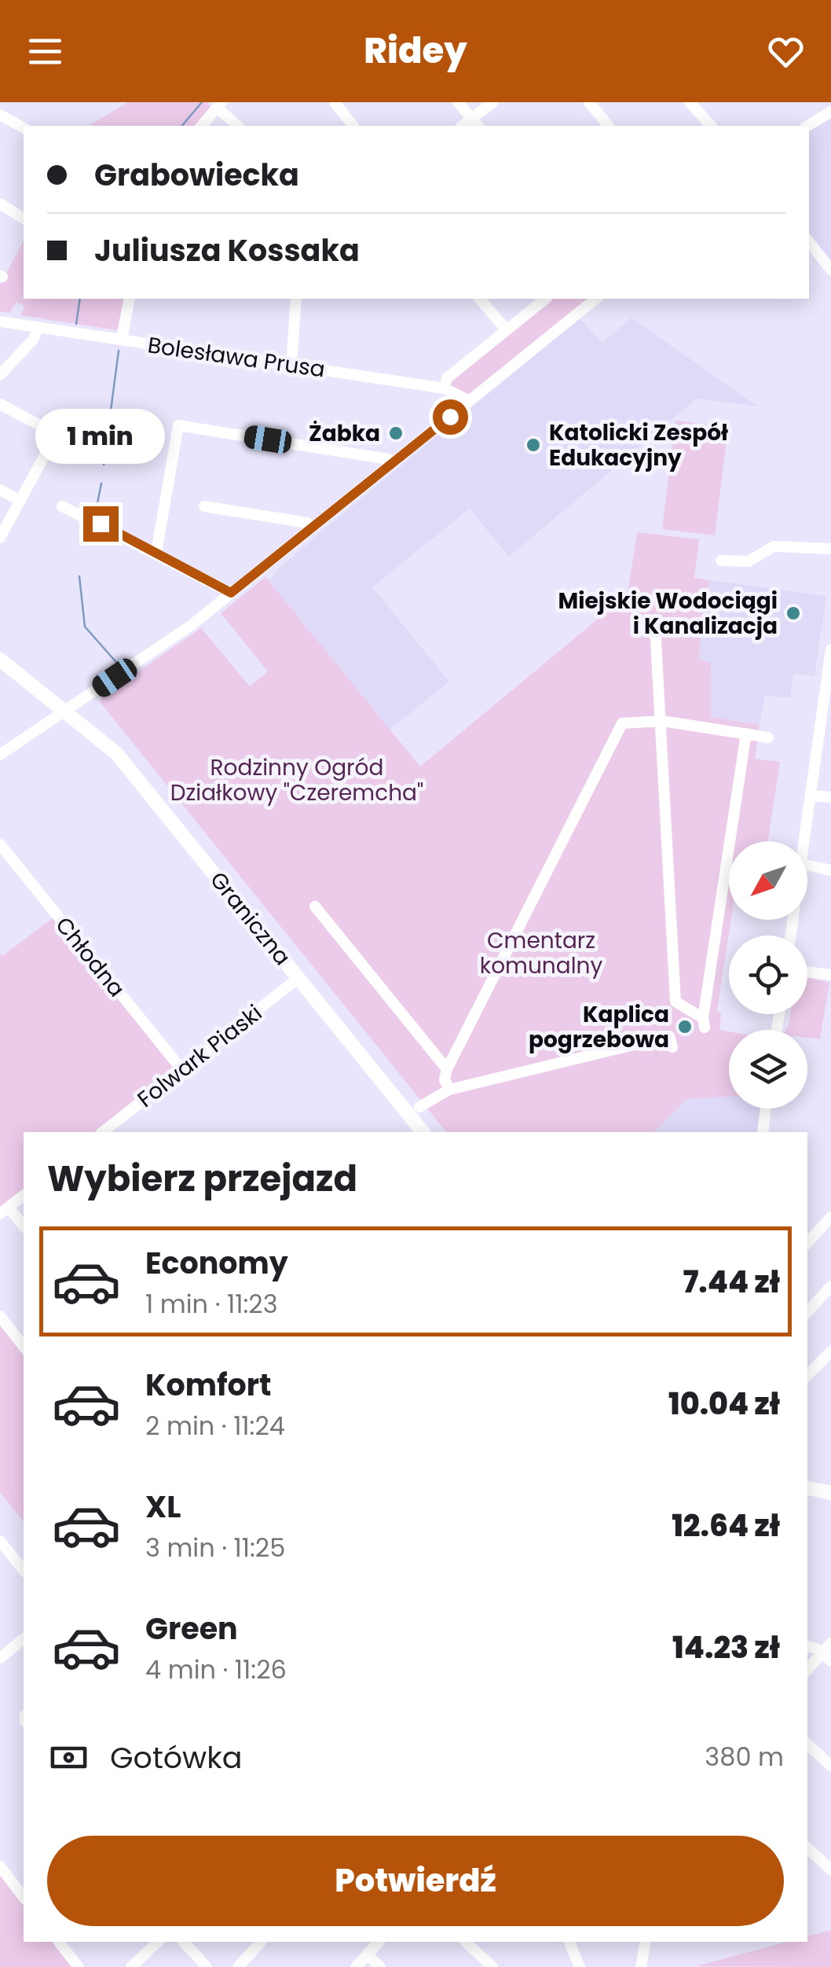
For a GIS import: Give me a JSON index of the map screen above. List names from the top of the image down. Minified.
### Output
{"streets":{"main road":["Graniczna"],"street":["Bolesława Prusa","Chłodna","Folwark Piaski"]},"crossings":[["Graniczna","Folwark Piaski"],["Chłodna","Folwark Piaski"]],"parks":["Rodzinny Ogród Działkowy \"Czeremcha\"","Cmentarz komunalny"],"places":["Żabka","Katolicki Zespół Edukacyjny","Miejskie Wodociągi i Kanalizacja","Kaplica pogrzebowa"],"north":"bottom left","page":{"header":"Ridey","banner":["Grabowiecka","Juliusza Kossaka"],"bubble":"1 min","heading":"Wybierz przejazd","list":[{"name":"Economy","note":"1 min · 11:23","value":"7.44 zł"},{"name":"Komfort","note":"2 min · 11:24","value":"10.04 zł"},{"name":"XL","note":"3 min · 11:25","value":"12.64 zł"},{"name":"Green","note":"4 min · 11:26","value":"14.23 zł"}],"pay":["Gotówka","380 m"],"buttons":"Potwierdź"}}
